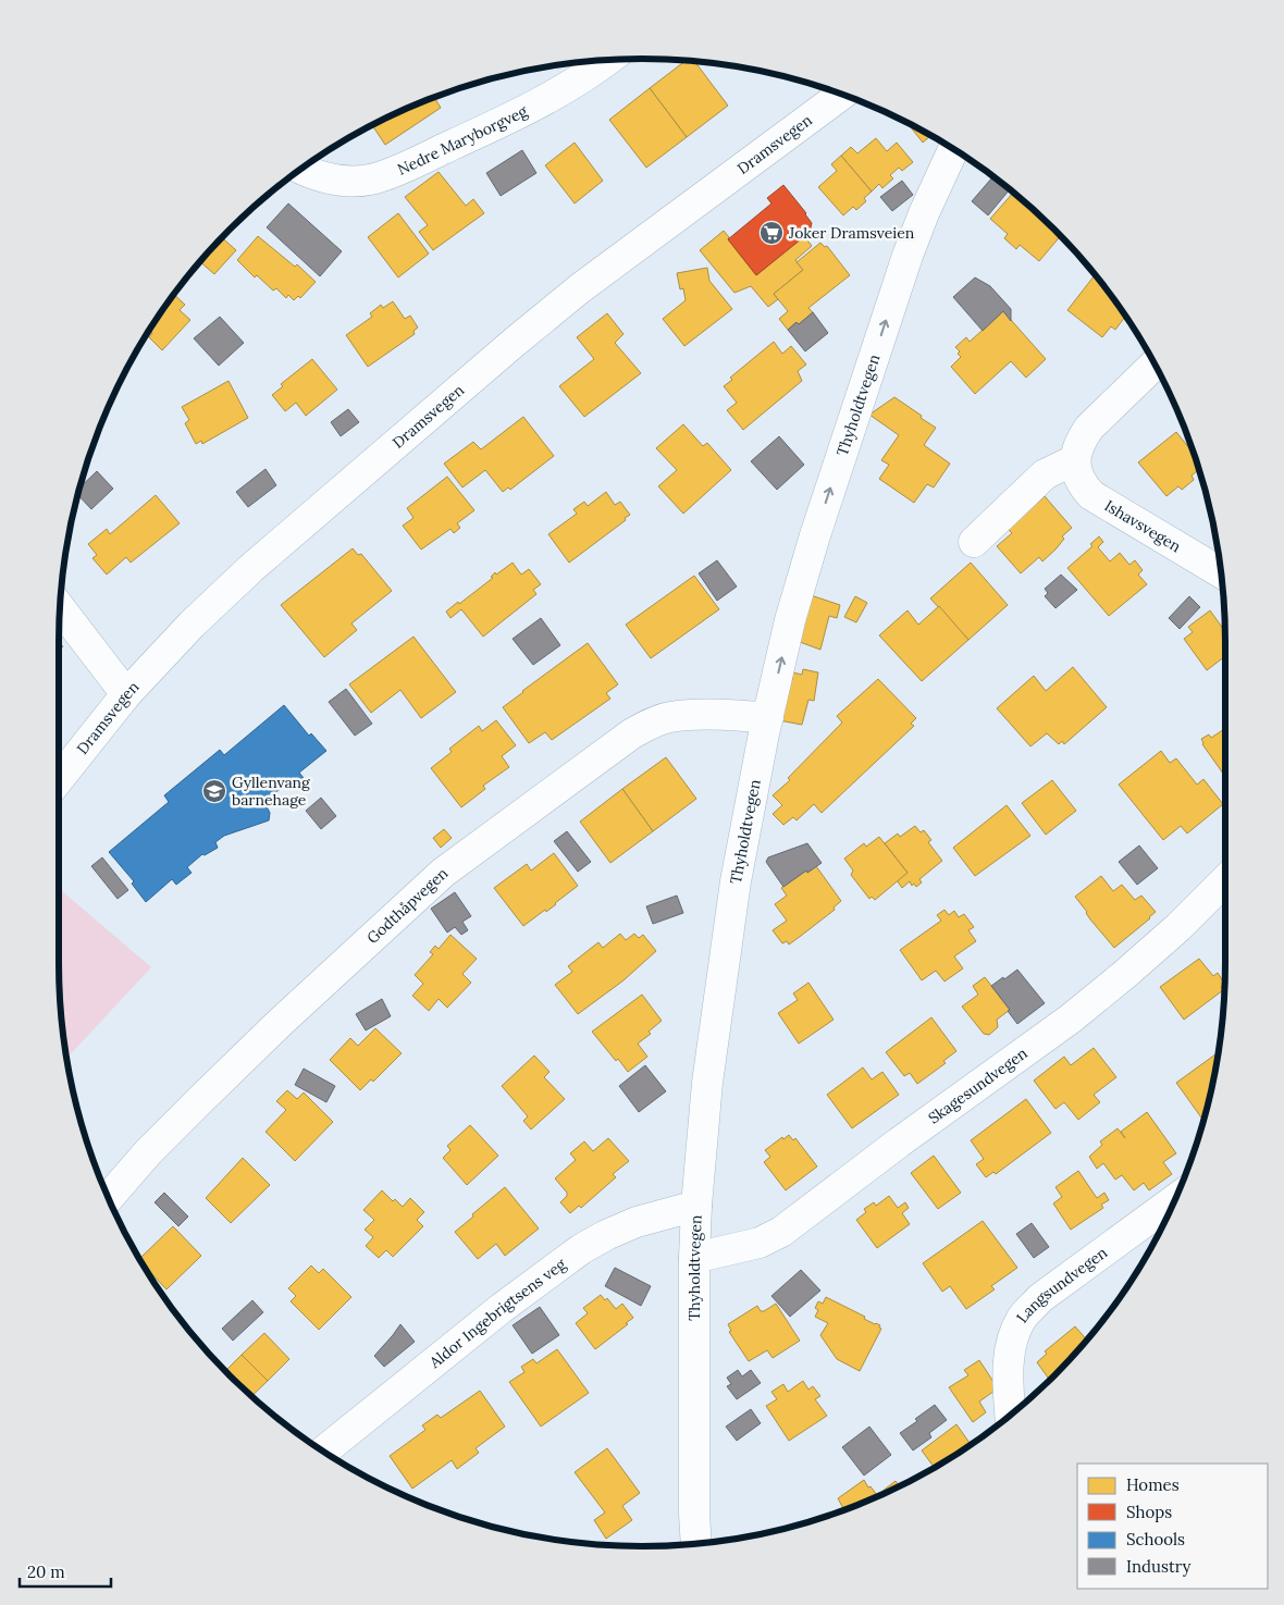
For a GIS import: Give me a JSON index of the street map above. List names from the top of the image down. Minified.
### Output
{"streets":{"street":["Nedre Maryborgveg","Dramsvegen","Thyholdtvegen","Ishavsvegen","Godthåpvegen","Skagesundvegen","Langsundvegen","Aldor Ingebrigtsens veg"]},"crossings":[["Thyholdtvegen","Godthåpvegen"],["Thyholdtvegen","Skagesundvegen"],["Thyholdtvegen","Aldor Ingebrigtsens veg"]],"one_way":["Thyholdtvegen"],"places":{"supermarket":["Joker Dramsveien"],"school or university":["Gyllenvang barnehage"]},"legend":["Homes","Shops","Schools","Industry"],"scale_bar":"20 m"}
